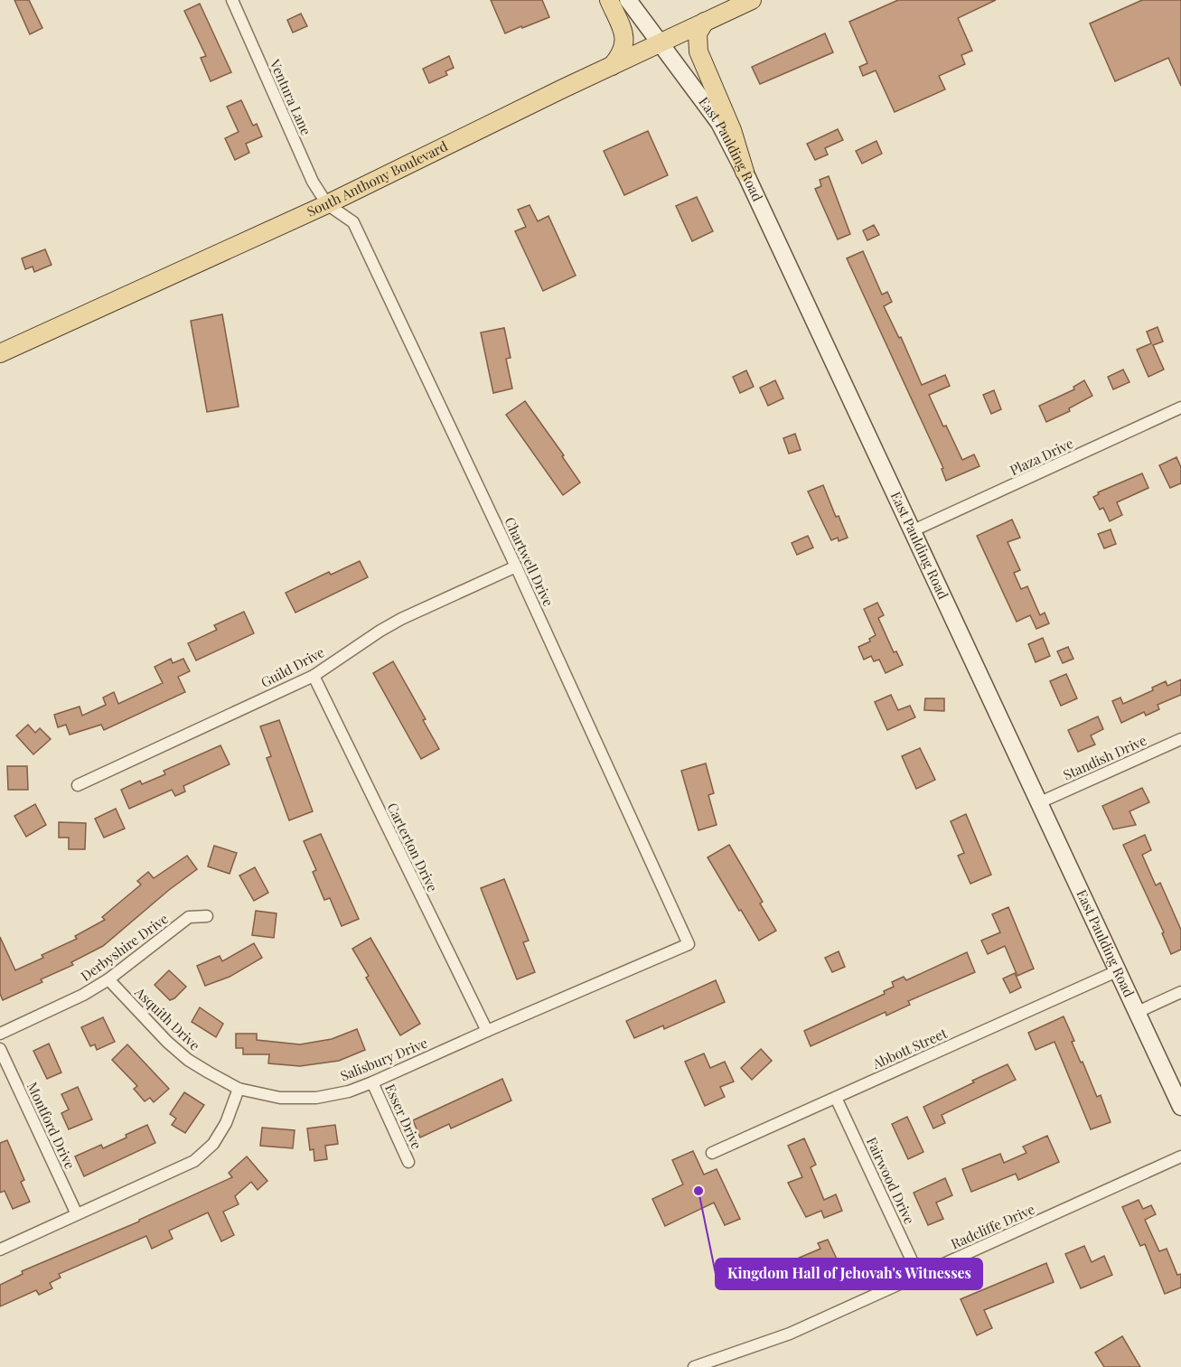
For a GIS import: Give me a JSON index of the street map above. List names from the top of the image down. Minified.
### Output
{"streets":{"main road":["East Paulding Road","South Anthony Boulevard"],"street":["Ventura Lane","Plaza Drive","Chartwell Drive","Guild Drive","Standish Drive","Carterton Drive","Derbyshire Drive","Asquith Drive","Abbott Street","Salisbury Drive","Esser Drive","Montford Drive","Fairwood Drive","Radcliffe Drive"]},"crossings":[["Ventura Lane","South Anthony Boulevard"],["Ventura Lane","Chartwell Drive"],["East Paulding Road","South Anthony Boulevard"],["East Paulding Road","Plaza Drive"],["East Paulding Road","Standish Drive"],["East Paulding Road","Abbott Street"],["South Anthony Boulevard","Chartwell Drive"],["Chartwell Drive","Guild Drive"],["Chartwell Drive","Salisbury Drive"],["Guild Drive","Carterton Drive"],["Carterton Drive","Salisbury Drive"],["Derbyshire Drive","Asquith Drive"],["Asquith Drive","Salisbury Drive"],["Abbott Street","Fairwood Drive"],["Salisbury Drive","Esser Drive"],["Fairwood Drive","Radcliffe Drive"]],"places":["Kingdom Hall of Jehovah's Witnesses"]}
